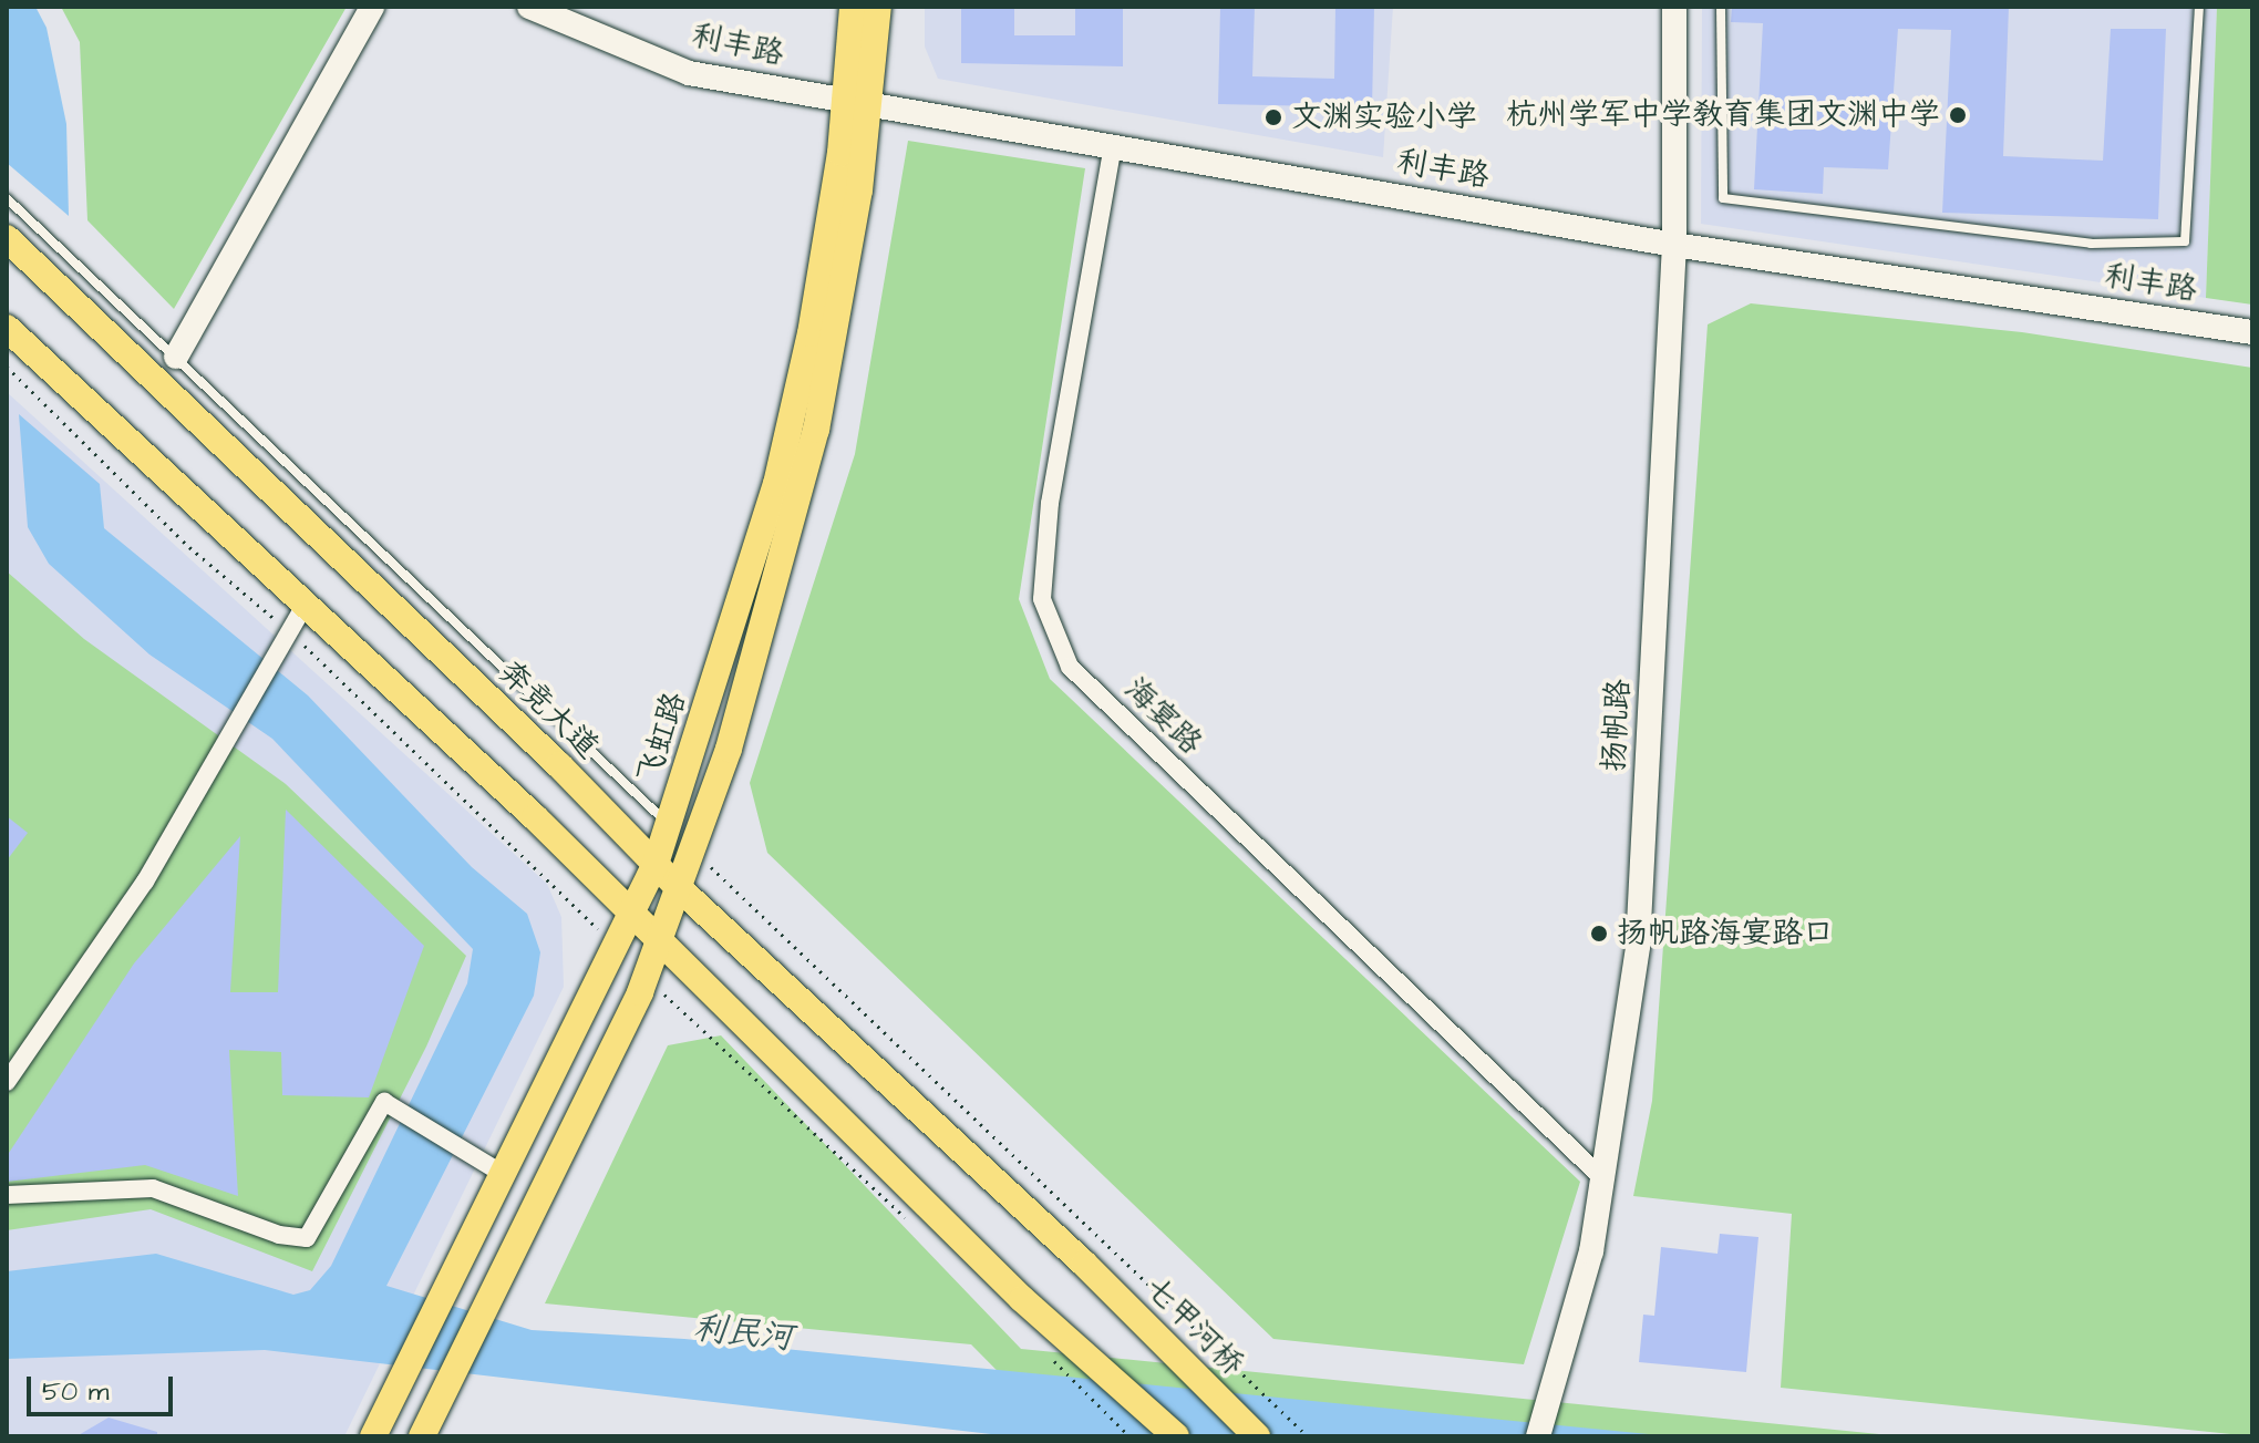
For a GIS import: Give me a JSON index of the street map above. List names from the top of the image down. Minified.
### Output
{"streets":{"main road":["奔竞大道","飞虹路","七甲河桥"],"street":["利丰路","海宴路","扬帆路"]},"crossings":[["利丰路","海宴路"],["利丰路","扬帆路"],["利丰路","飞虹路"],["奔竞大道","飞虹路"],["奔竞大道","七甲河桥"],["海宴路","扬帆路"]],"water":["利民河"],"places":["杭州学军中学教育集团文渊中学","文渊实验小学","扬帆路海宴路口"],"scale_bar":"50 m"}
